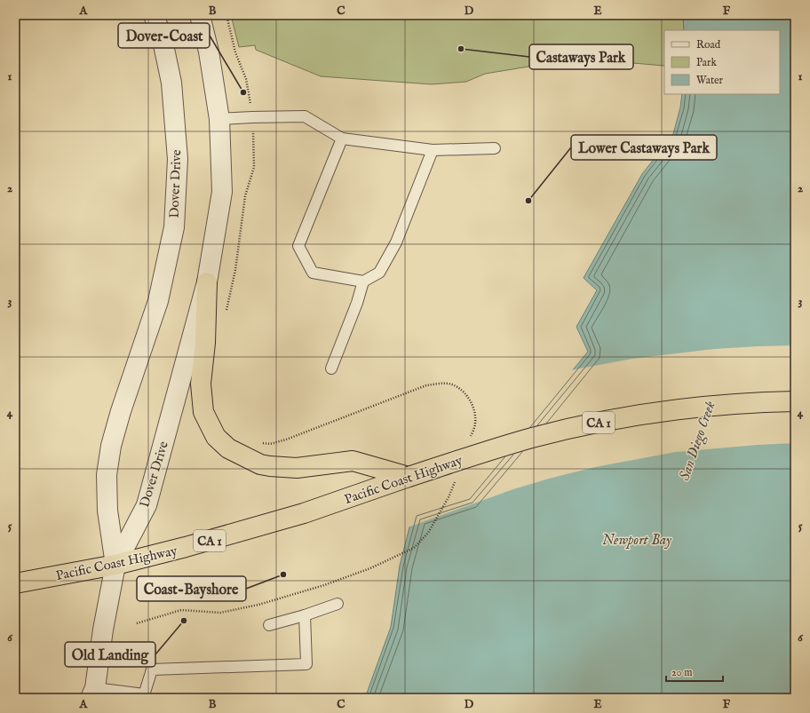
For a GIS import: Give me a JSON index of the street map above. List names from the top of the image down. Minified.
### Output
{"streets":{"highway":["CA 1","Pacific Coast Highway"],"street":["Dover Drive"]},"crossings":[["Dover Drive","Pacific Coast Highway"]],"water":["San Diego Creek","Newport Bay"],"places":["Castaways Park","Dover-Coast","Lower Castaways Park","Coast-Bayshore","Old Landing"],"legend":["Road","Park","Water"],"scale_bar":"20 m","grid":{"columns":["A","B","C","D","E","F"],"rows":["1","2","3","4","5","6"]}}
